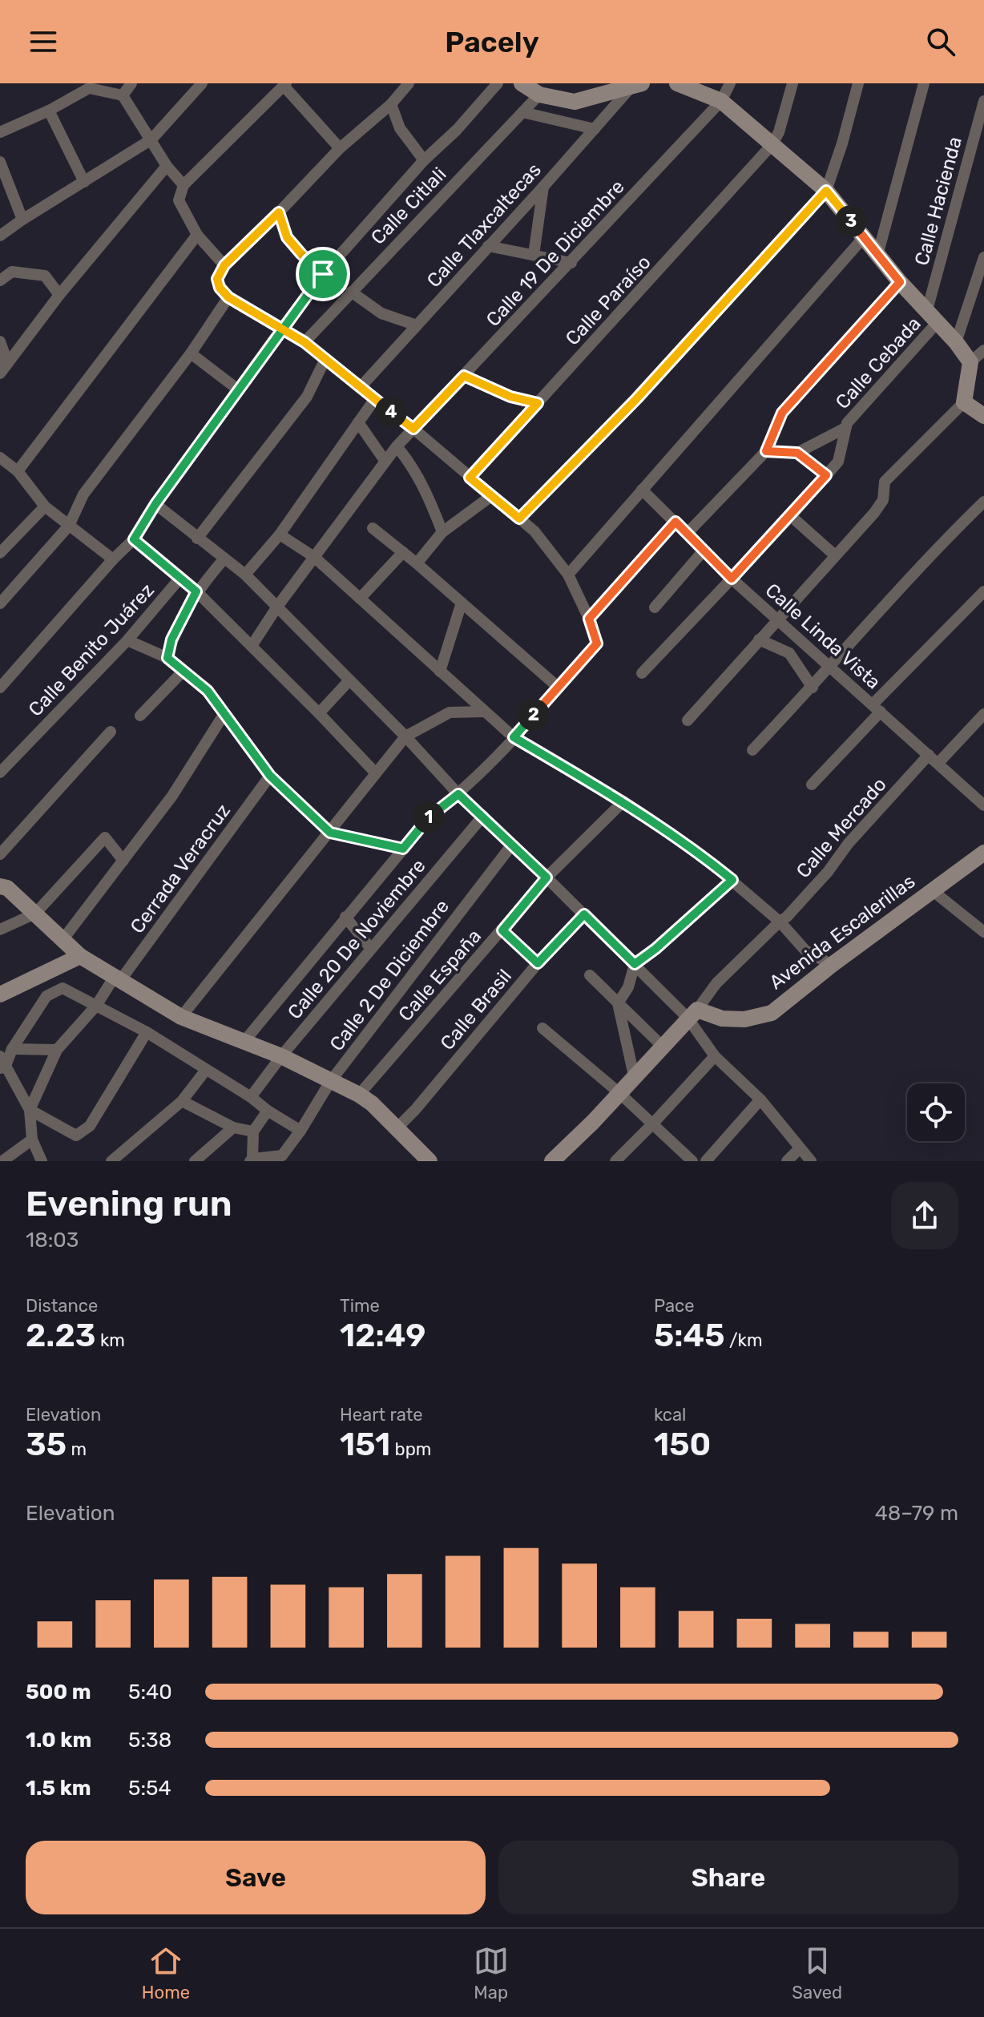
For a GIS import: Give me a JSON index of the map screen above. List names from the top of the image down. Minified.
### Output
{"streets":{"main road":["Avenida Escalerillas"],"street":["Calle Hacienda","Calle Citlali","Calle Tlaxcaltecas","Calle 19 De Diciembre","Calle Paraíso","Calle Cebada","Calle Linda Vista","Calle Benito Juárez","Calle Mercado","Cerrada Veracruz","Calle 20 De Noviembre","Calle 2 De Diciembre","Calle España","Calle Brasil"]},"crossings":[["Calle Hacienda","Calle Cebada"],["Calle Cebada","Calle Linda Vista"],["Calle Linda Vista","Calle Mercado"],["Calle Mercado","Avenida Escalerillas"]],"page":{"header":"Pacely","pins":["3","4","2","1"],"heading":["Evening run","18:03"],"stats":[["Distance","2.23 km"],["Time","12:49"],["Pace","5:45 /km"],["Elevation","35 m"],["Heart rate","151 bpm"],["kcal","150"]],"chart":["Elevation","48–79 m"],"list":[{"name":"500 m","note":"5:40"},{"name":"1.0 km","note":"5:38"},{"name":"1.5 km","note":"5:54"}],"buttons":["Save","Share"],"tabs":["Home","Map","Saved"]}}
